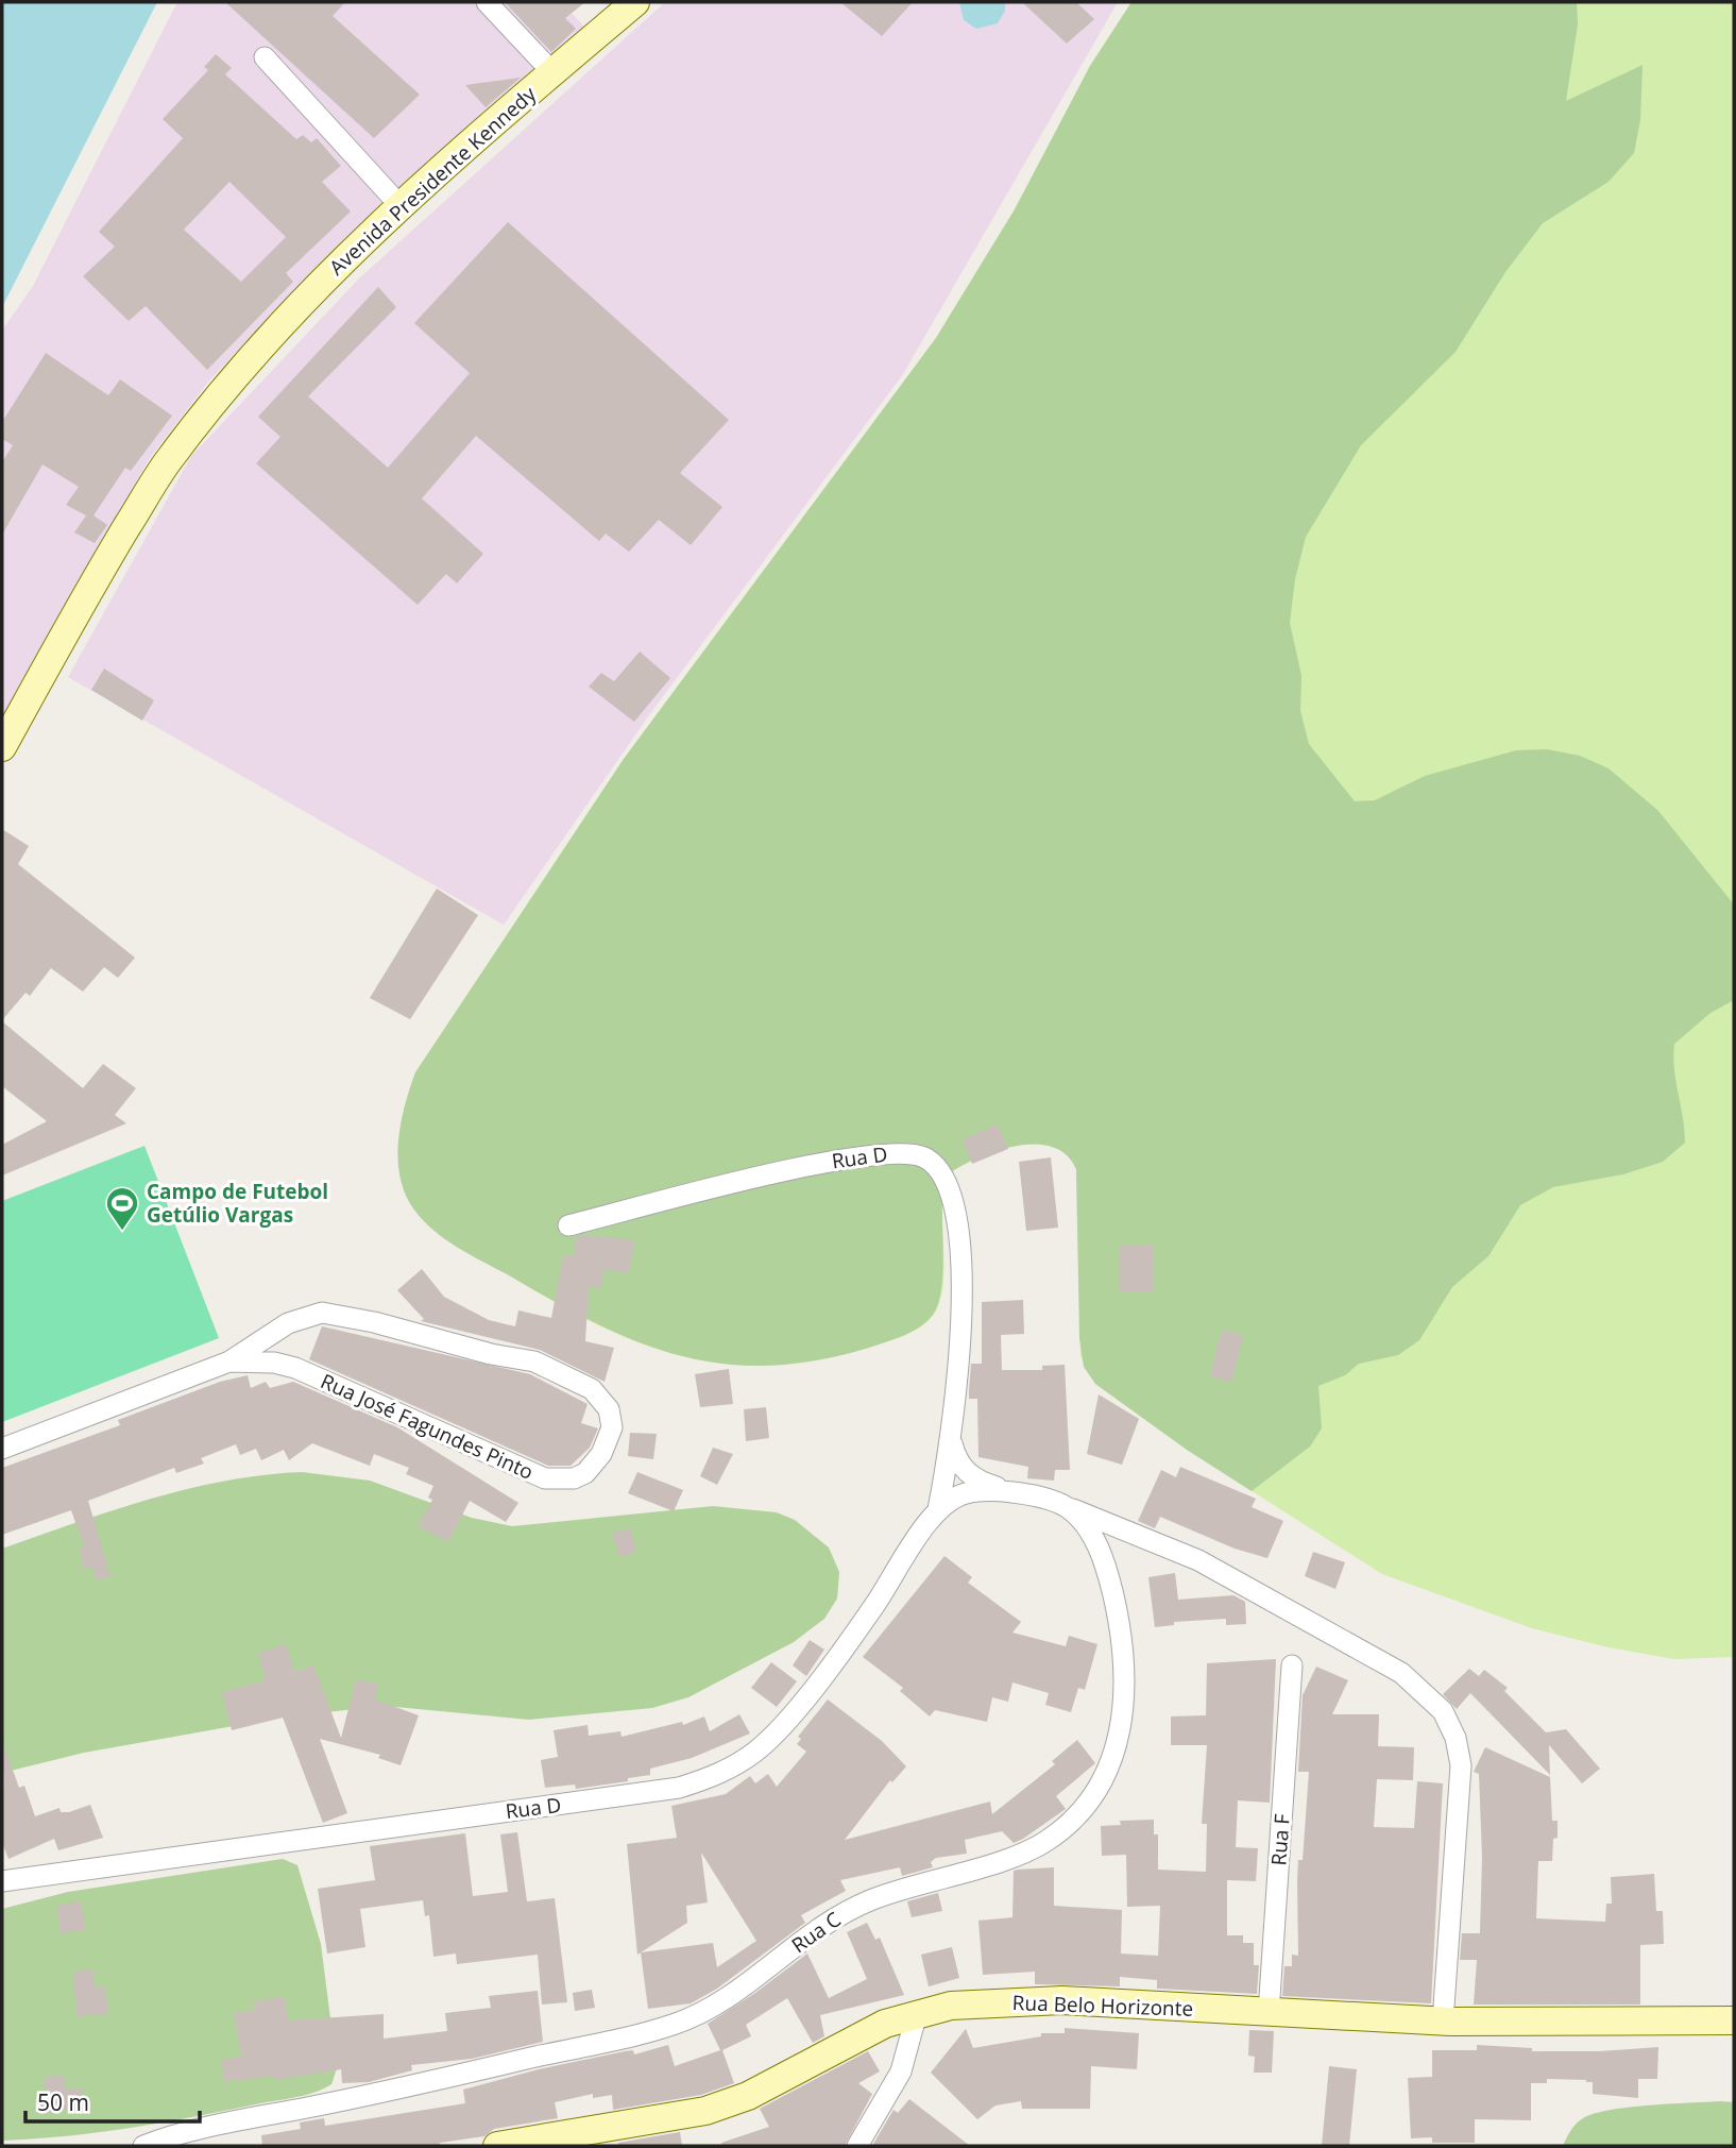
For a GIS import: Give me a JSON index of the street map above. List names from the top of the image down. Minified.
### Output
{"streets":{"street":["Avenida Presidente Kennedy","Rua D","Rua José Fagundes Pinto","Rua F","Rua C","Rua Belo Horizonte"]},"crossings":[["Rua F","Rua Belo Horizonte"]],"places":{"sports":["Campo de Futebol Getúlio Vargas"]},"scale_bar":"50 m"}
